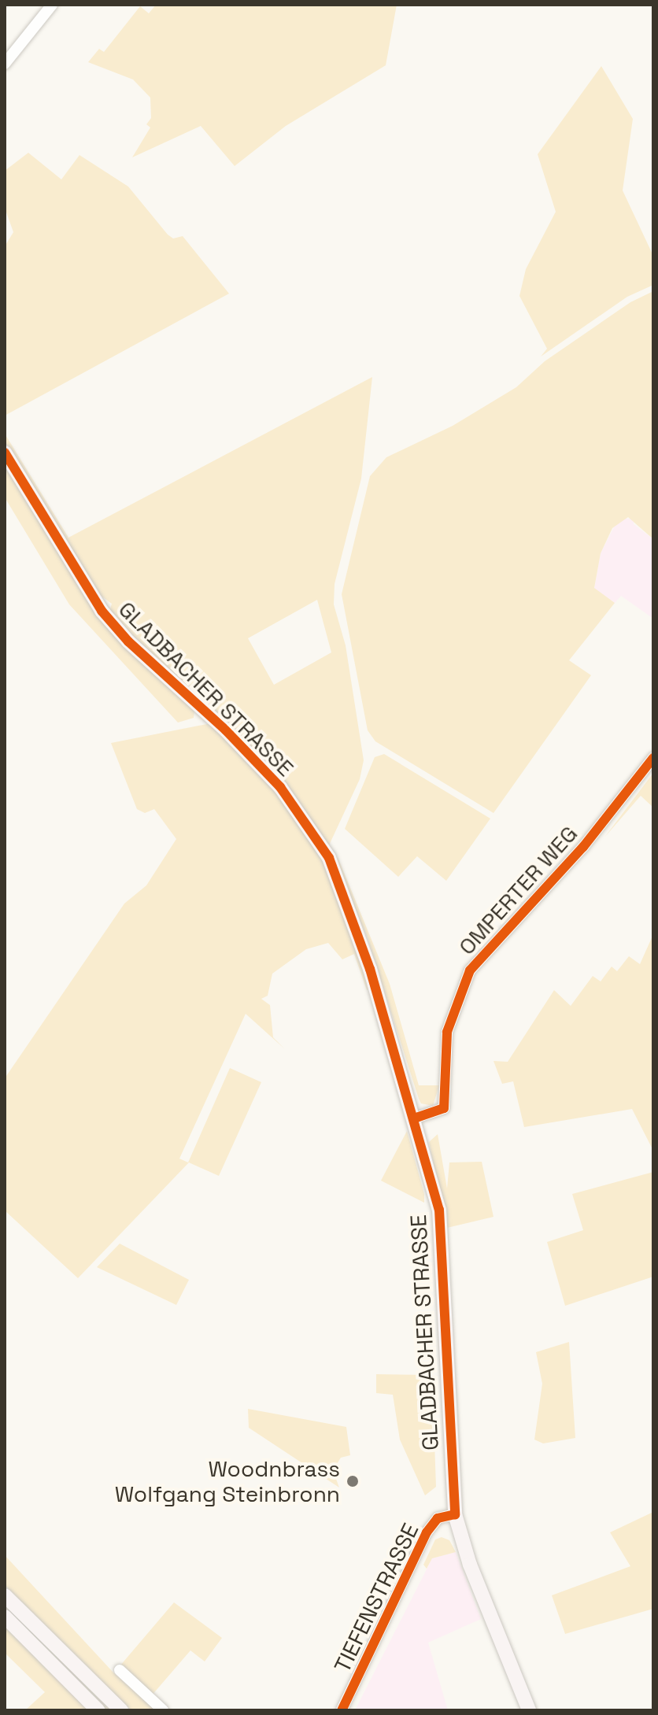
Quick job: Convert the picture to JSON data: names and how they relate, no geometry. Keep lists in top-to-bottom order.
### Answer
{
  "streets": {
    "main road": ["GLADBACHER STRASSE"],
    "street": ["OMPERTER WEG", "TIEFENSTRASSE"]
  },
  "crossings": [
    ["GLADBACHER STRASSE", "OMPERTER WEG"],
    ["GLADBACHER STRASSE", "TIEFENSTRASSE"]
  ],
  "places": ["Woodnbrass Wolfgang Steinbronn"]
}
